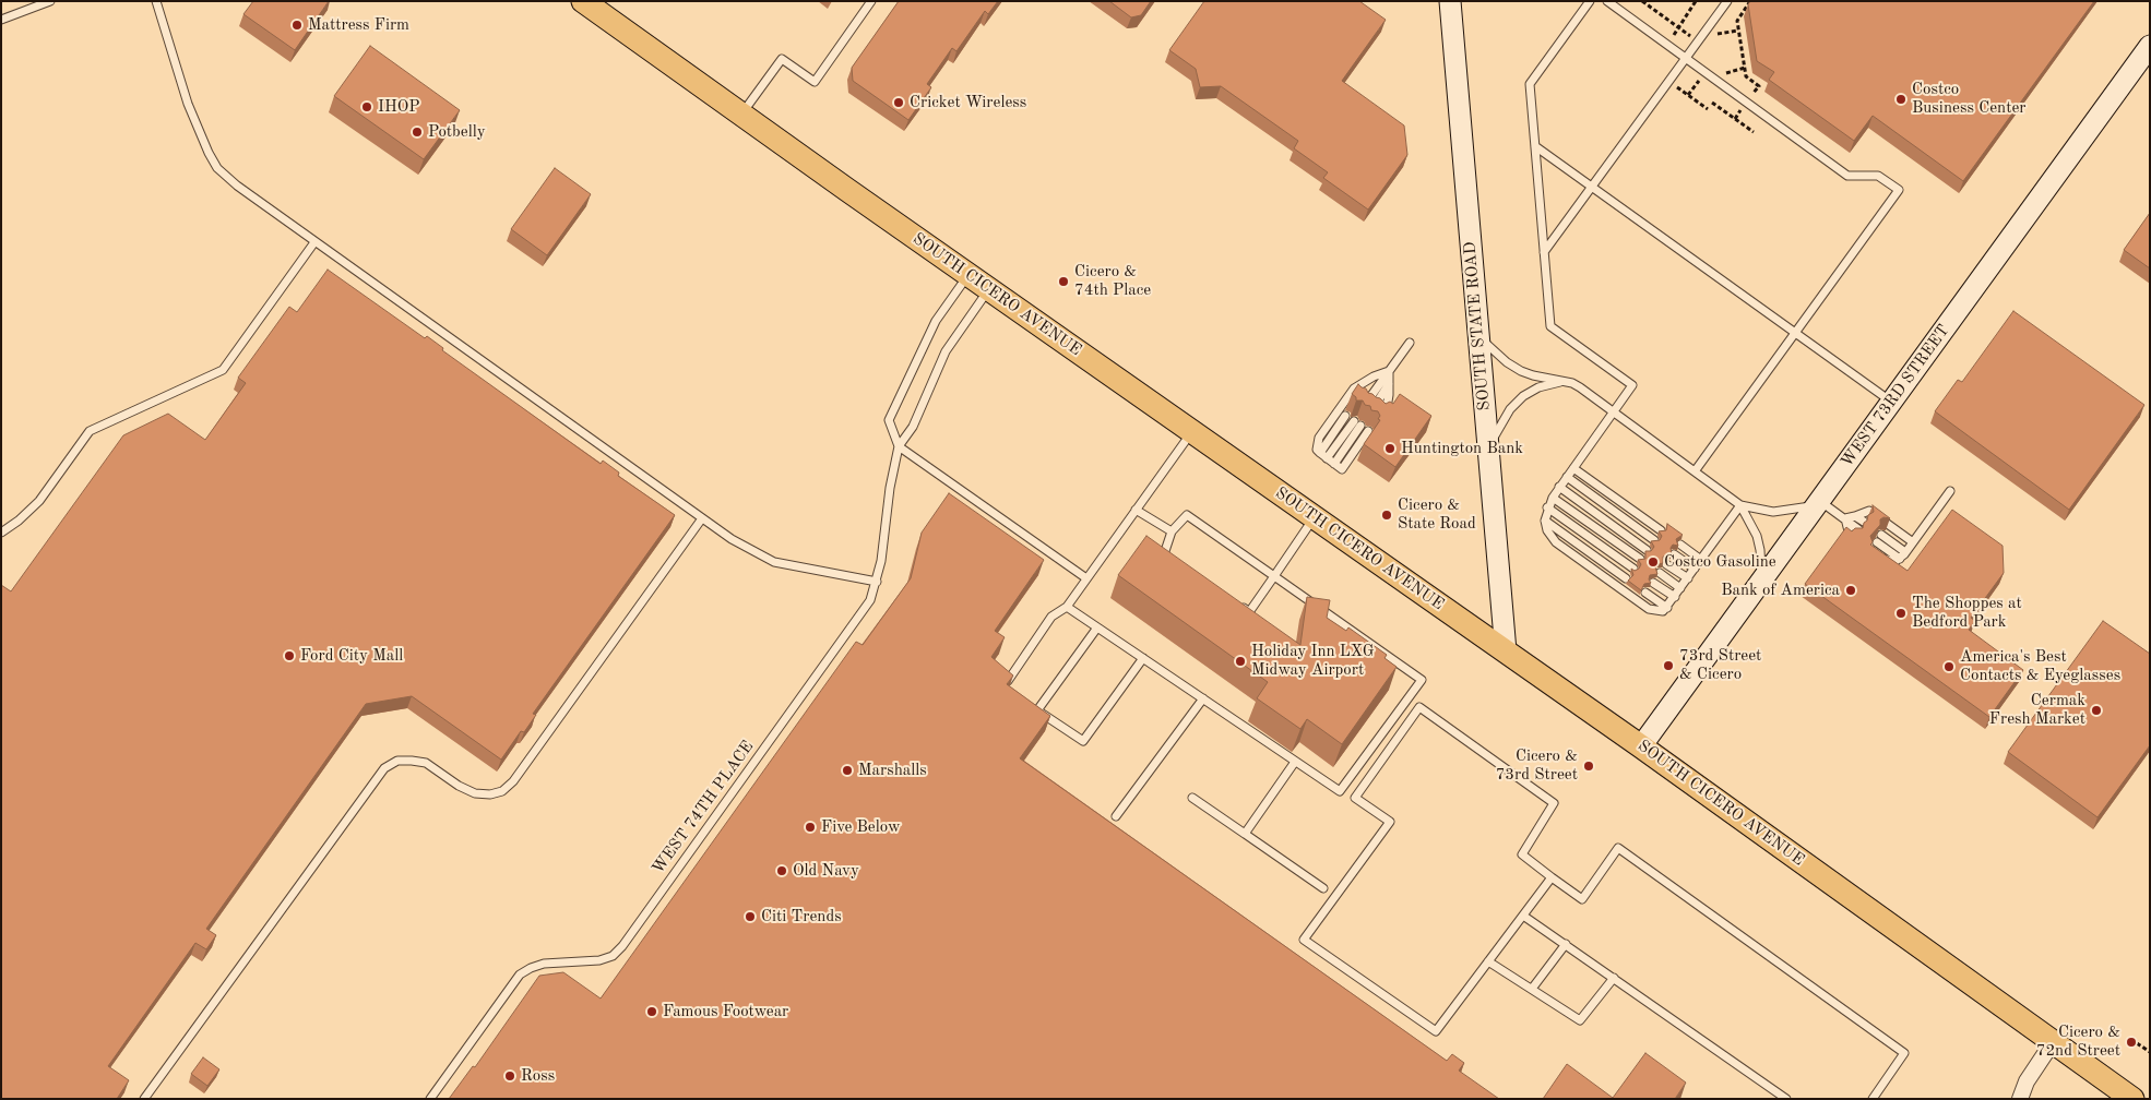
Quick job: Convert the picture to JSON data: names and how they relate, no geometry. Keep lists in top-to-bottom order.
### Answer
{
  "streets": {
    "main road": ["SOUTH CICERO AVENUE"],
    "street": ["SOUTH STATE ROAD", "WEST 73RD STREET"],
    "lane": ["WEST 74TH PLACE"]
  },
  "crossings": [
    ["SOUTH CICERO AVENUE", "SOUTH STATE ROAD"],
    ["SOUTH CICERO AVENUE", "WEST 73RD STREET"],
    ["SOUTH CICERO AVENUE", "WEST 74TH PLACE"]
  ],
  "places": [
    "Mattress Firm",
    "Costco Business Center",
    "Cricket Wireless",
    "IHOP",
    "Potbelly",
    "Cicero & 74th Place",
    "Huntington Bank",
    "Cicero & State Road",
    "Costco Gasoline",
    "Bank of America",
    "The Shoppes at Bedford Park",
    "Ford City Mall",
    "Holiday Inn LXG Midway Airport",
    "73rd Street & Cicero",
    "America's Best Contacts & Eyeglasses",
    "Cermak Fresh Market",
    "Cicero & 73rd Street",
    "Marshalls",
    "Five Below",
    "Old Navy",
    "Citi Trends",
    "Famous Footwear",
    "Cicero & 72nd Street",
    "Ross"
  ]
}
